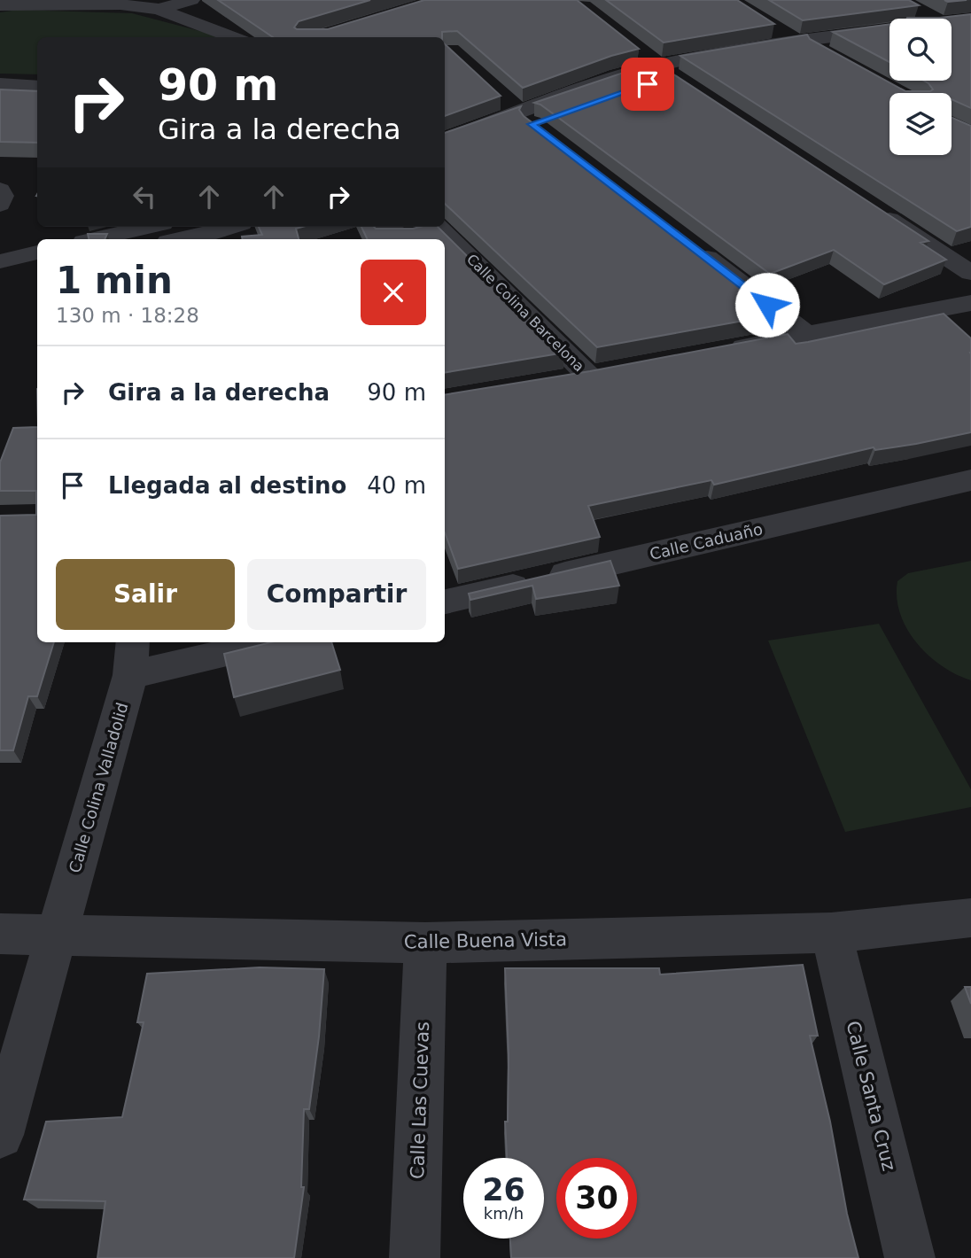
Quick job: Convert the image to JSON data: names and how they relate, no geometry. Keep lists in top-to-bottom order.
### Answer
{
  "streets": {
    "street": [
      "Calle Colina Barcelona",
      "Calle Caduaño",
      "Calle Colina Valladolid",
      "Calle Buena Vista",
      "Calle Santa Cruz",
      "Calle Las Cuevas"
    ]
  },
  "crossings": [
    ["Calle Colina Valladolid", "Calle Buena Vista"],
    ["Calle Buena Vista", "Calle Santa Cruz"],
    ["Calle Buena Vista", "Calle Las Cuevas"]
  ],
  "page": {
    "turn": ["90 m", "Gira a la derecha"],
    "heading": ["1 min", "130 m · 18:28"],
    "list": [
      {
        "name": "Gira a la derecha",
        "value": "90 m"
      },
      {
        "name": "Llegada al destino",
        "value": "40 m"
      }
    ],
    "buttons": ["Salir", "Compartir"],
    "speed": "26 km/h",
    "limit": "30"
  }
}
